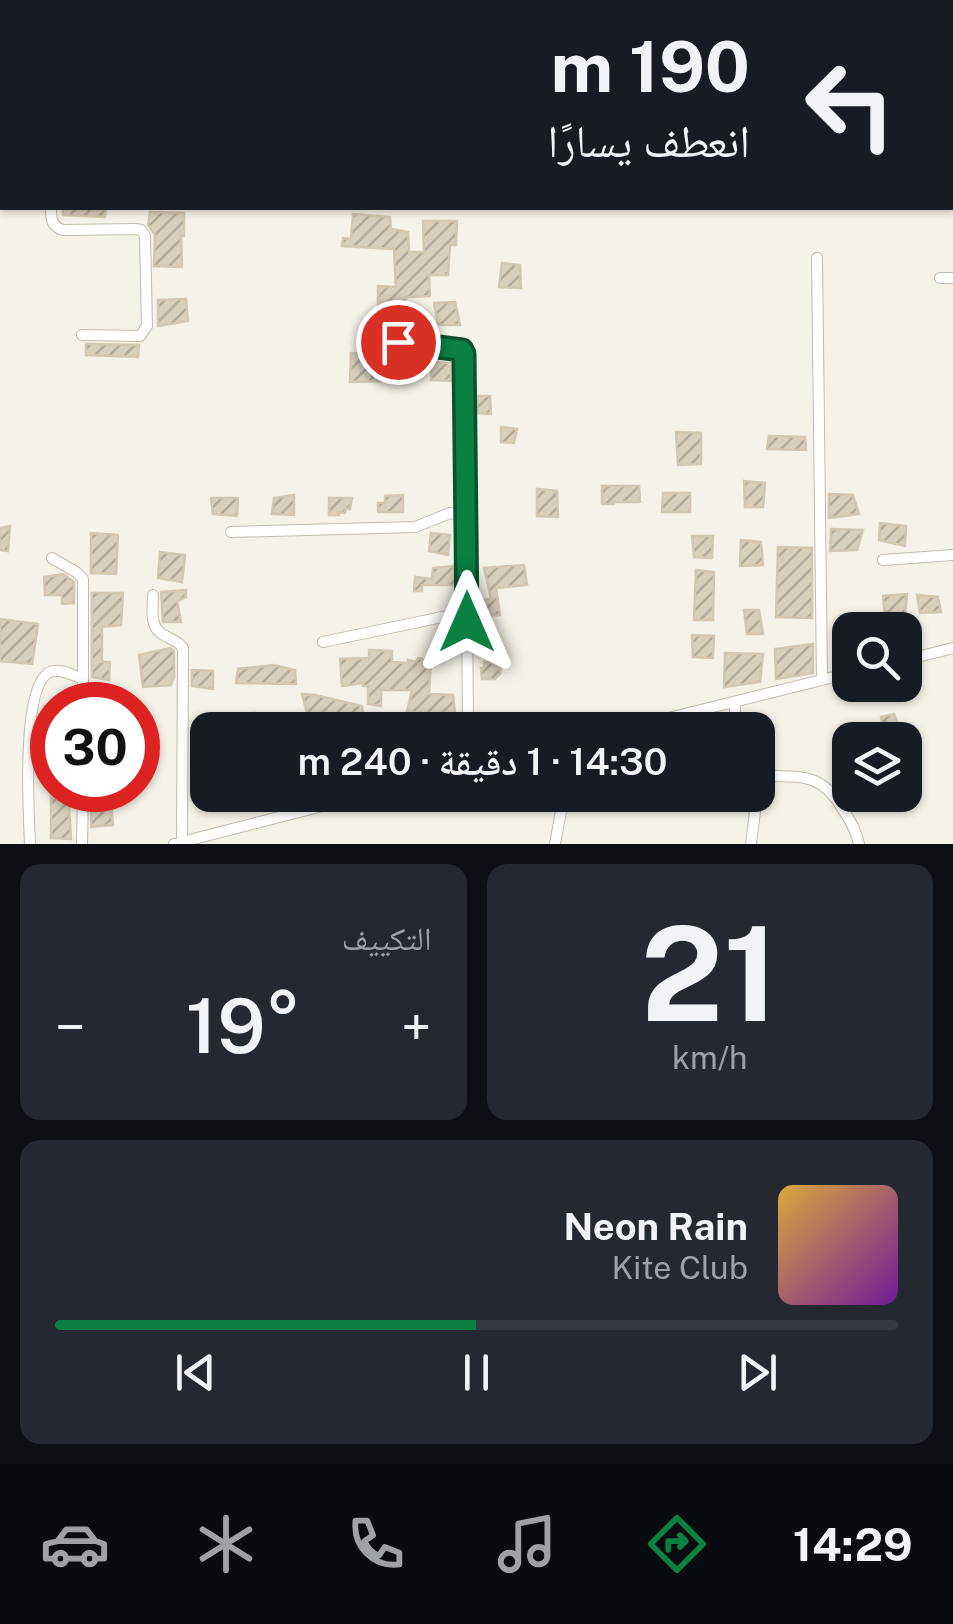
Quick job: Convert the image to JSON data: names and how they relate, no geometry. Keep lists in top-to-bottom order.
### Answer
{
  "page": {
    "turn": ["190 m", "انعطف يسارًا"],
    "limit": "30",
    "trip": "14:30 · 1 دقيقة · 240 m",
    "tile": [
      ["21", "km/h"],
      "التكييف"
    ],
    "heat": ["−", "19°", "+"],
    "song": ["Neon Rain", "Kite Club"],
    "tabs": "14:29"
  }
}
